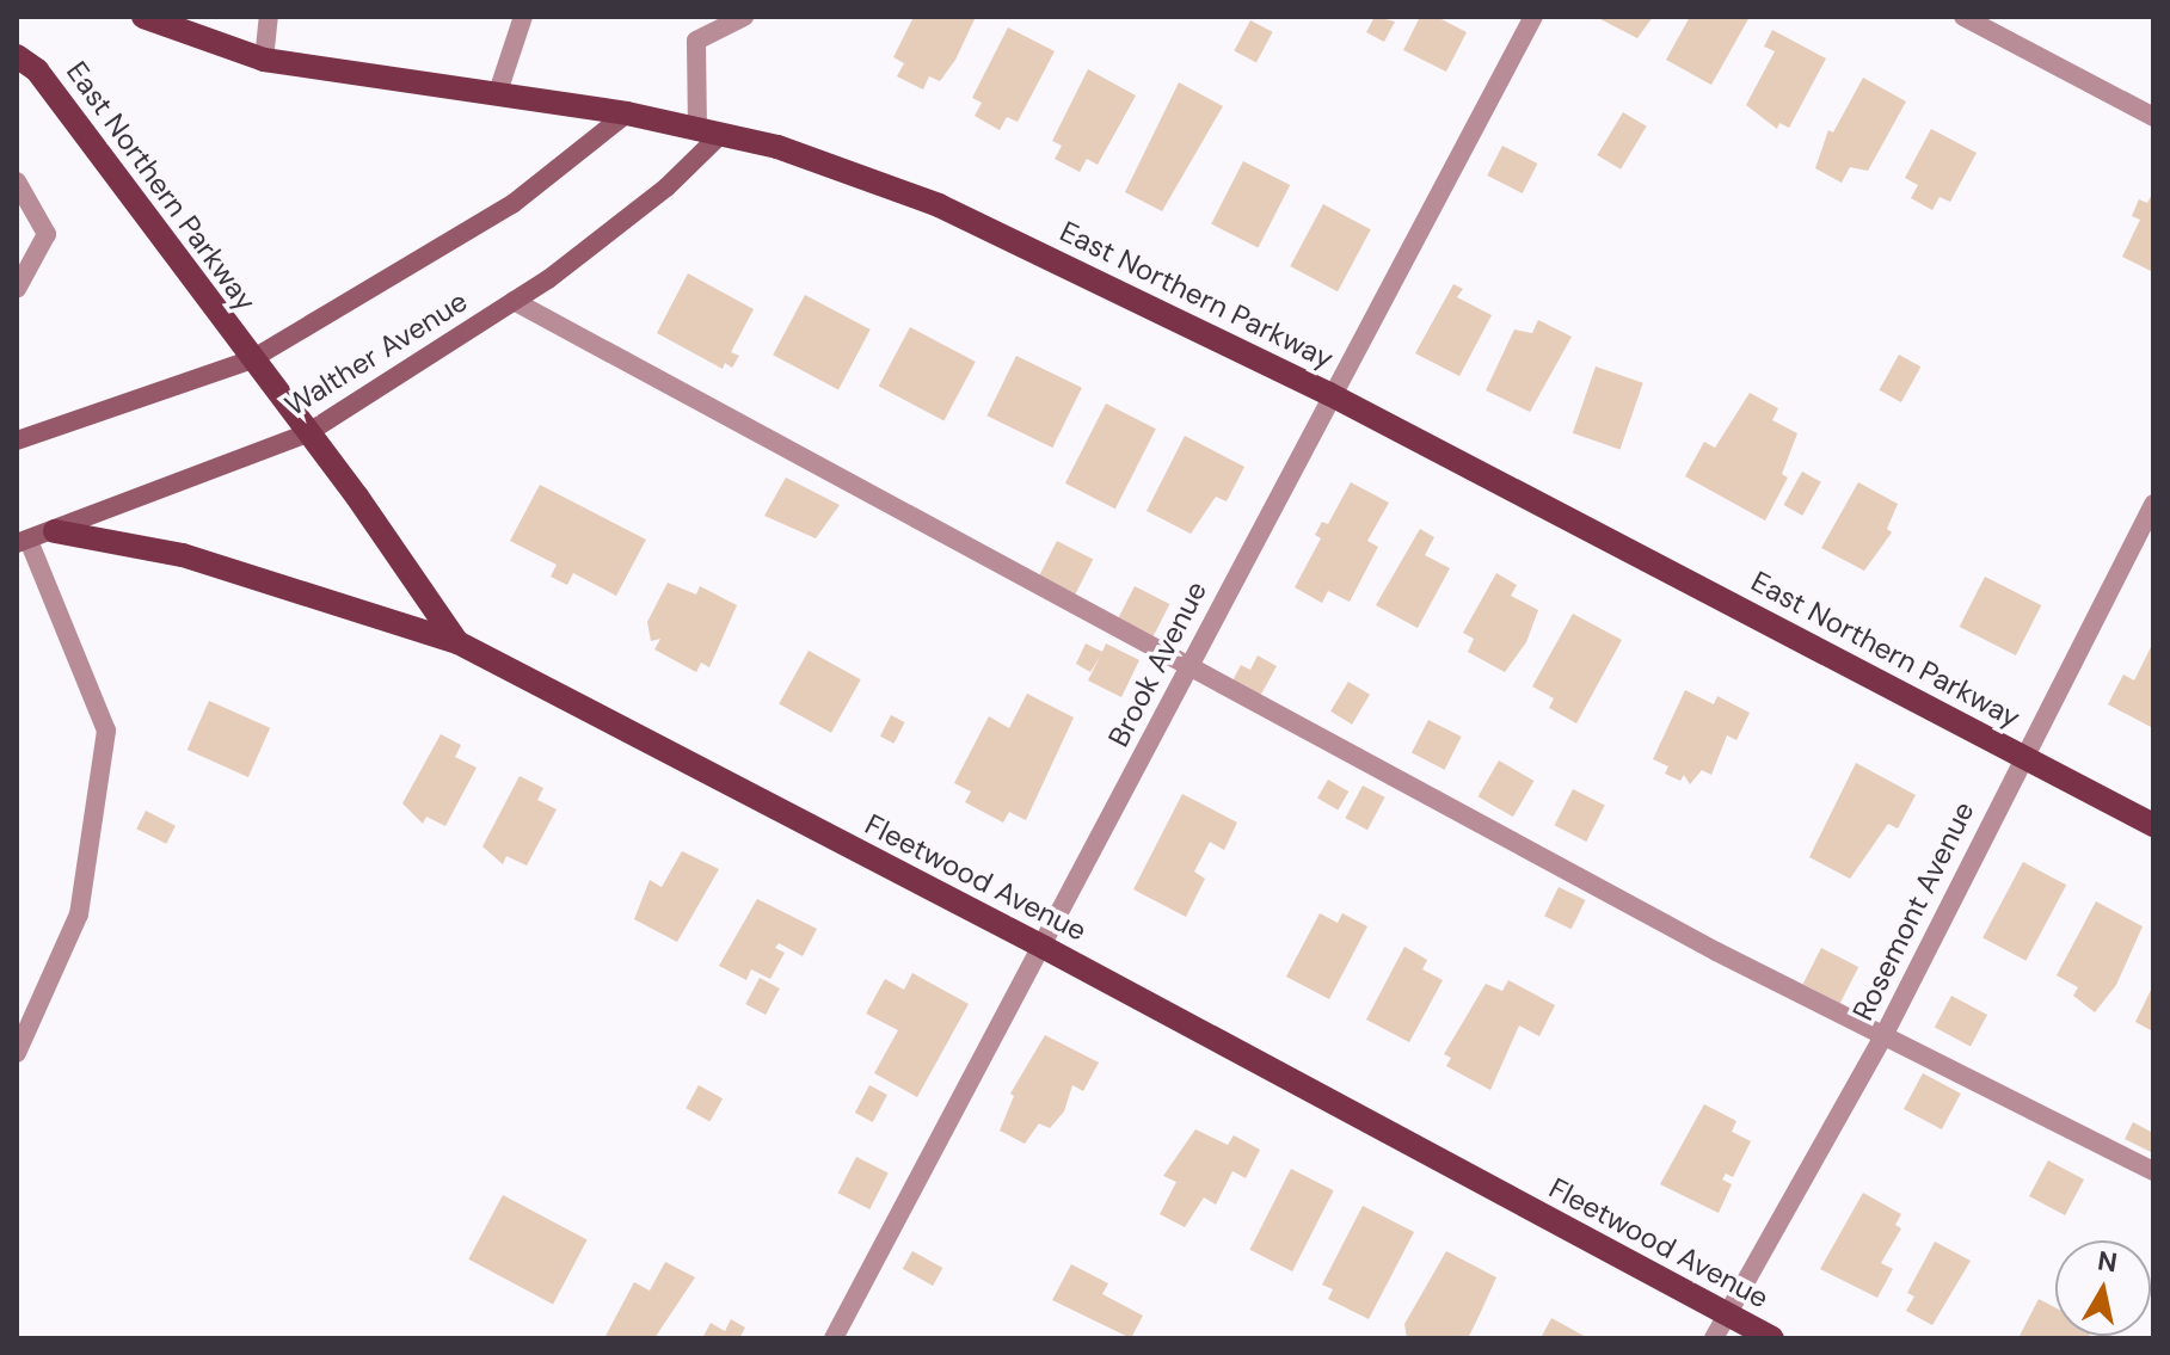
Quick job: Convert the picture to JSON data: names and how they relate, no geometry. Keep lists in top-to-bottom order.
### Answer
{
  "streets": {
    "main road": ["East Northern Parkway", "Walther Avenue", "Fleetwood Avenue"],
    "street": ["Brook Avenue", "Rosemont Avenue"]
  },
  "crossings": [
    ["East Northern Parkway", "Walther Avenue"],
    ["East Northern Parkway", "Brook Avenue"],
    ["East Northern Parkway", "Fleetwood Avenue"],
    ["East Northern Parkway", "Rosemont Avenue"],
    ["Walther Avenue", "Fleetwood Avenue"],
    ["Brook Avenue", "Fleetwood Avenue"],
    ["Fleetwood Avenue", "Rosemont Avenue"]
  ],
  "north": "top"
}
